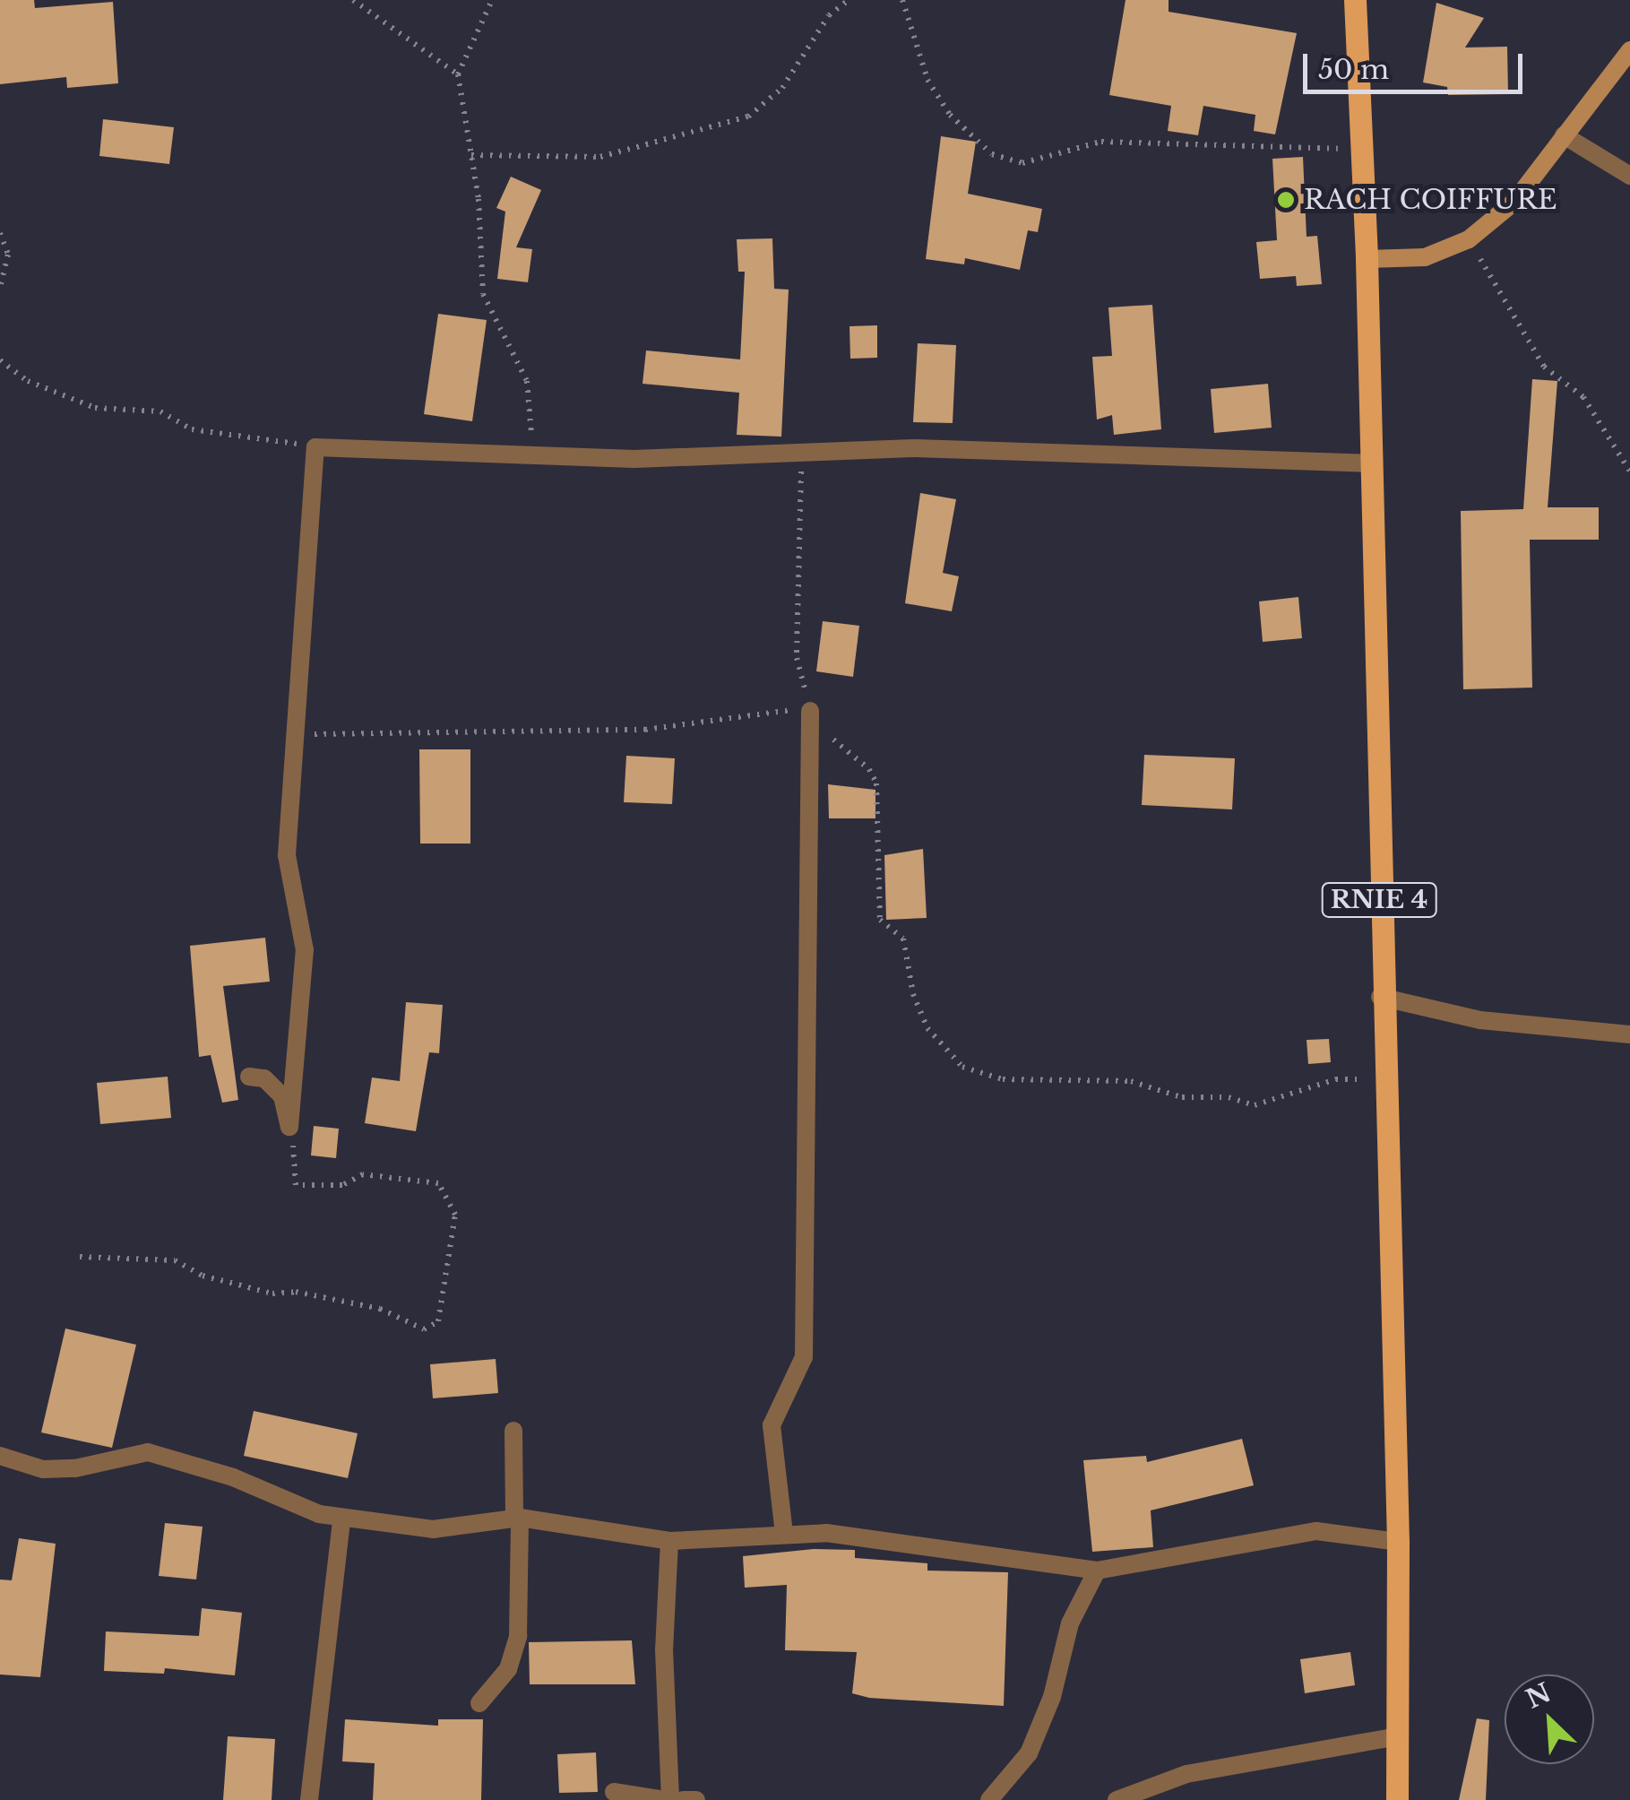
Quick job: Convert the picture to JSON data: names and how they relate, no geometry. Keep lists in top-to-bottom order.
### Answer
{
  "streets": {
    "main road": ["RNIE 4"]
  },
  "places": ["RACH COIFFURE"],
  "scale_bar": "50 m",
  "north": "top left"
}
